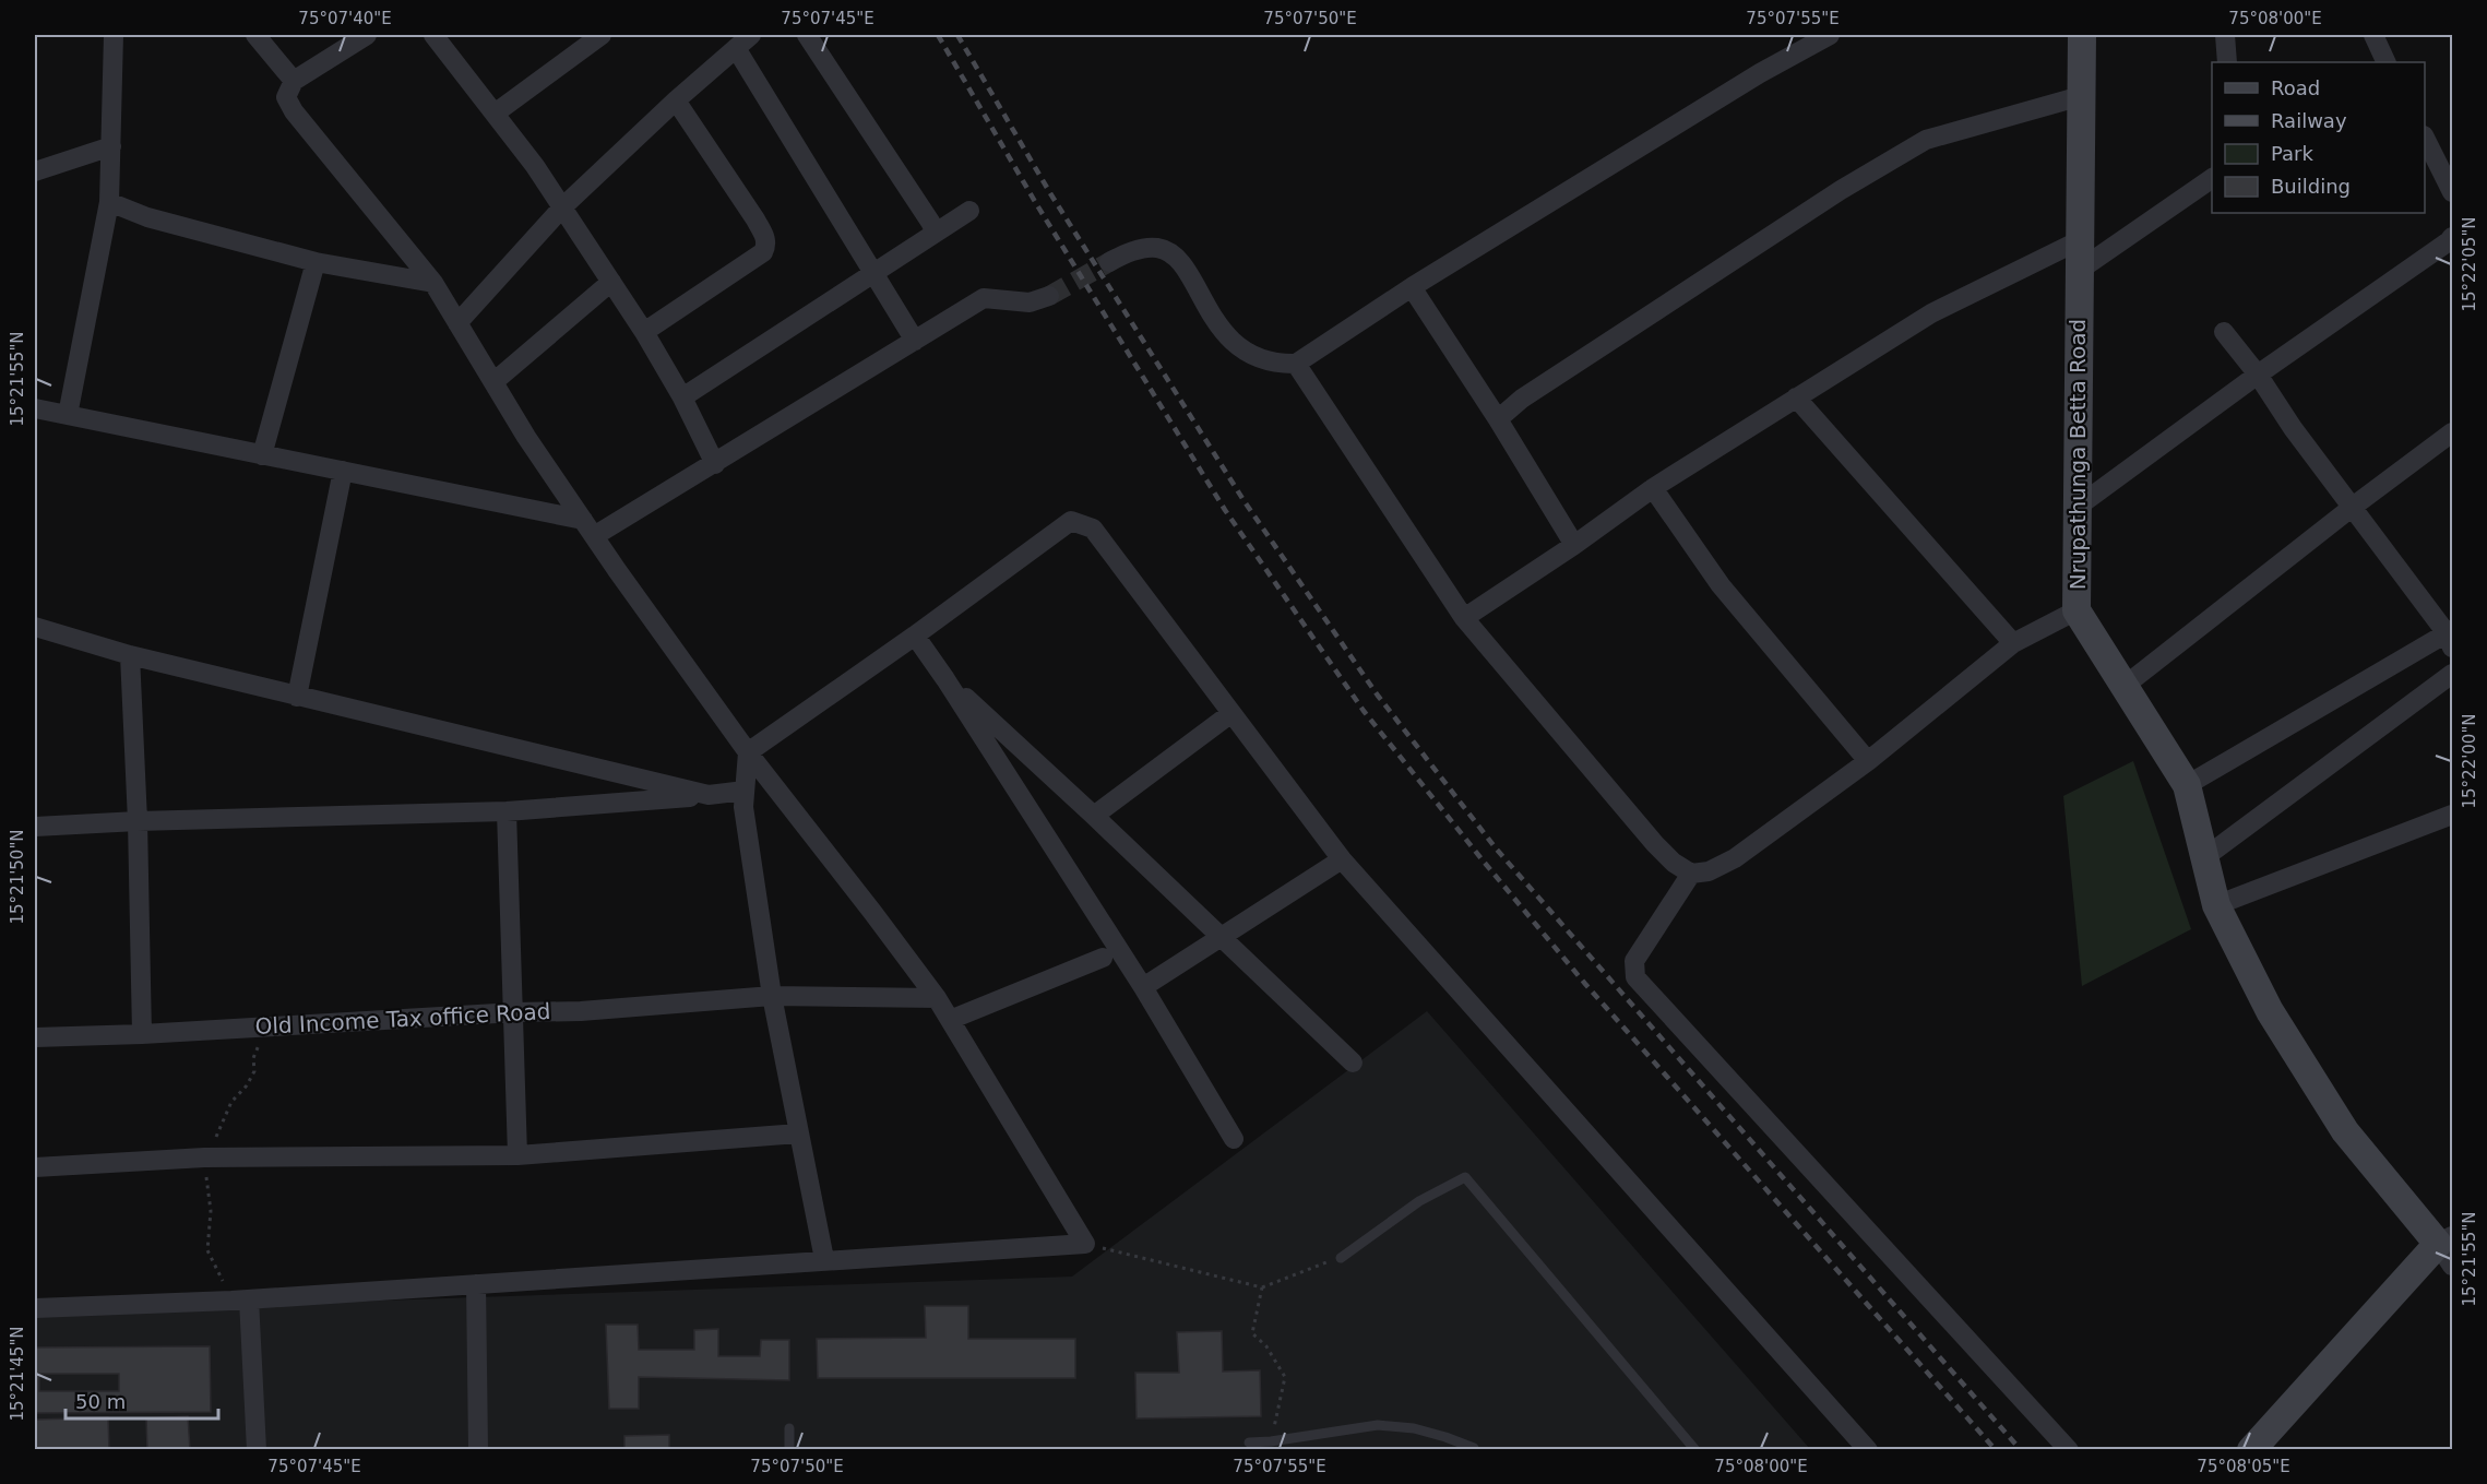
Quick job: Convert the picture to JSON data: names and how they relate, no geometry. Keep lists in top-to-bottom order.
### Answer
{
  "streets": {
    "street": ["Nrupathunga Betta Road", "Old Income Tax office Road"]
  },
  "legend": [
    "Road",
    "Railway",
    "Park",
    "Building"
  ],
  "scale_bar": "50 m",
  "coordinates": [
    "75°07'40\"E",
    "75°07'45\"E",
    "75°07'50\"E",
    "75°07'55\"E",
    "75°08'00\"E",
    "15°22'05\"N",
    "15°21'55\"N",
    "15°22'00\"N",
    "15°21'50\"N",
    "15°21'45\"N",
    "75°08'05\"E"
  ]
}
